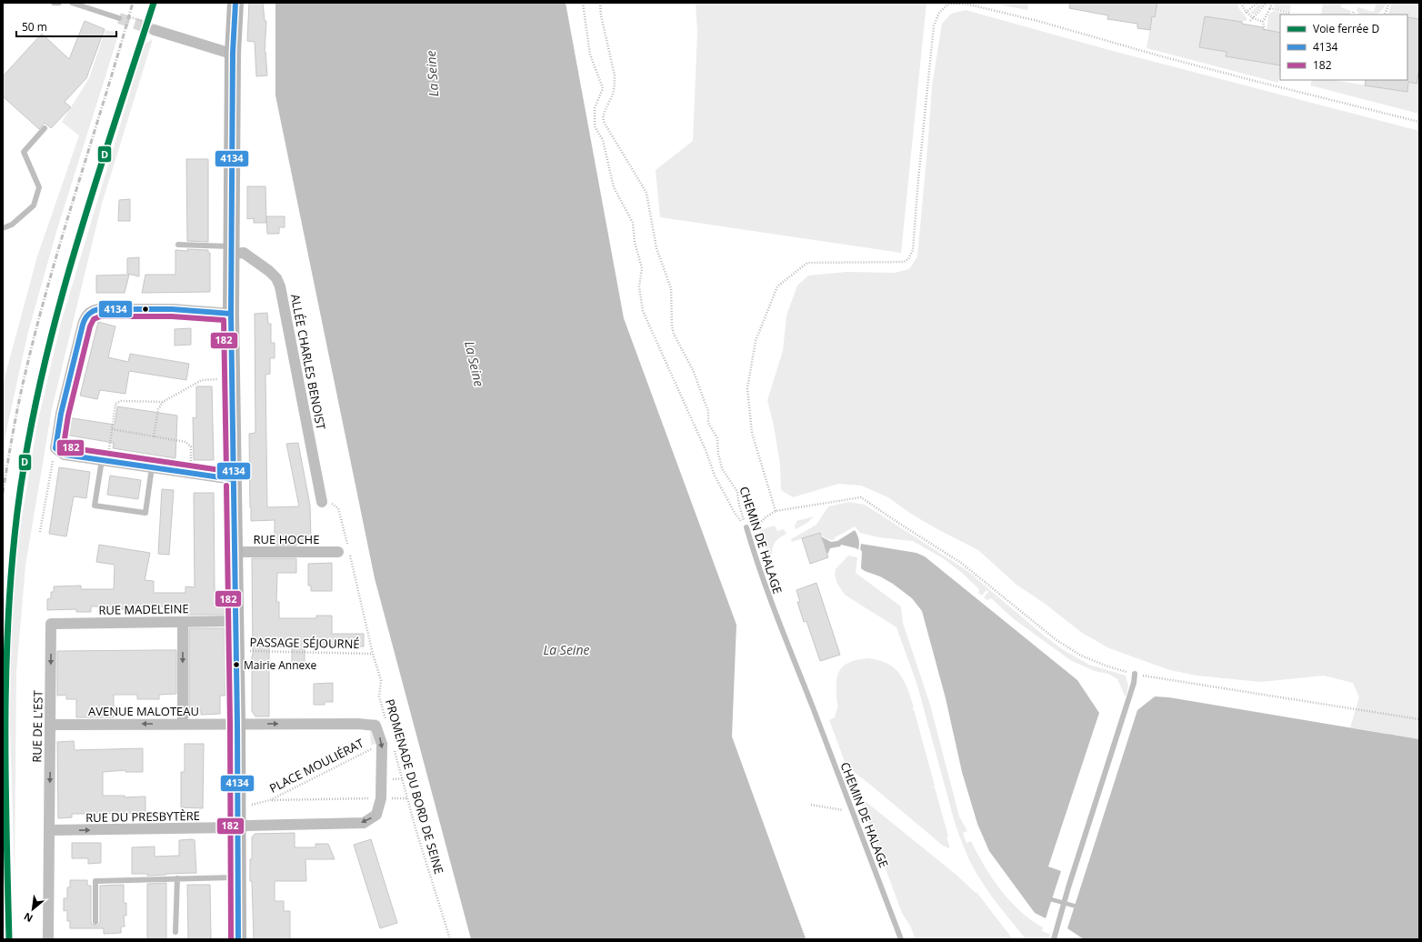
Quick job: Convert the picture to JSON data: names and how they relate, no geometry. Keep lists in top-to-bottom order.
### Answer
{
  "streets": {
    "street": [
      "ALLÉE CHARLES BENOIST",
      "RUE HOCHE",
      "RUE MADELEINE",
      "AVENUE MALOTEAU",
      "RUE DE L'EST",
      "RUE DU PRESBYTÈRE"
    ],
    "lane": ["CHEMIN DE HALAGE"],
    "path": ["PASSAGE SÉJOURNÉ", "PLACE MOULIÉRAT", "PROMENADE DU BORD DE SEINE"]
  },
  "crossings": [
    ["RUE MADELEINE", "RUE DE L'EST"],
    ["PASSAGE SÉJOURNÉ", "PROMENADE DU BORD DE SEINE"],
    ["AVENUE MALOTEAU", "RUE DE L'EST"],
    ["AVENUE MALOTEAU", "PLACE MOULIÉRAT"],
    ["AVENUE MALOTEAU", "RUE DU PRESBYTÈRE"],
    ["RUE DE L'EST", "RUE DU PRESBYTÈRE"],
    ["PLACE MOULIÉRAT", "RUE DU PRESBYTÈRE"]
  ],
  "one_way": ["RUE DE L'EST"],
  "water": ["La Seine"],
  "places": ["Mairie Annexe"],
  "lines": ["rail line D", "transit line 4134", "transit line 182"],
  "legend": ["Voie ferrée D", "4134", "182"],
  "scale_bar": "50 m",
  "north": "bottom left"
}
